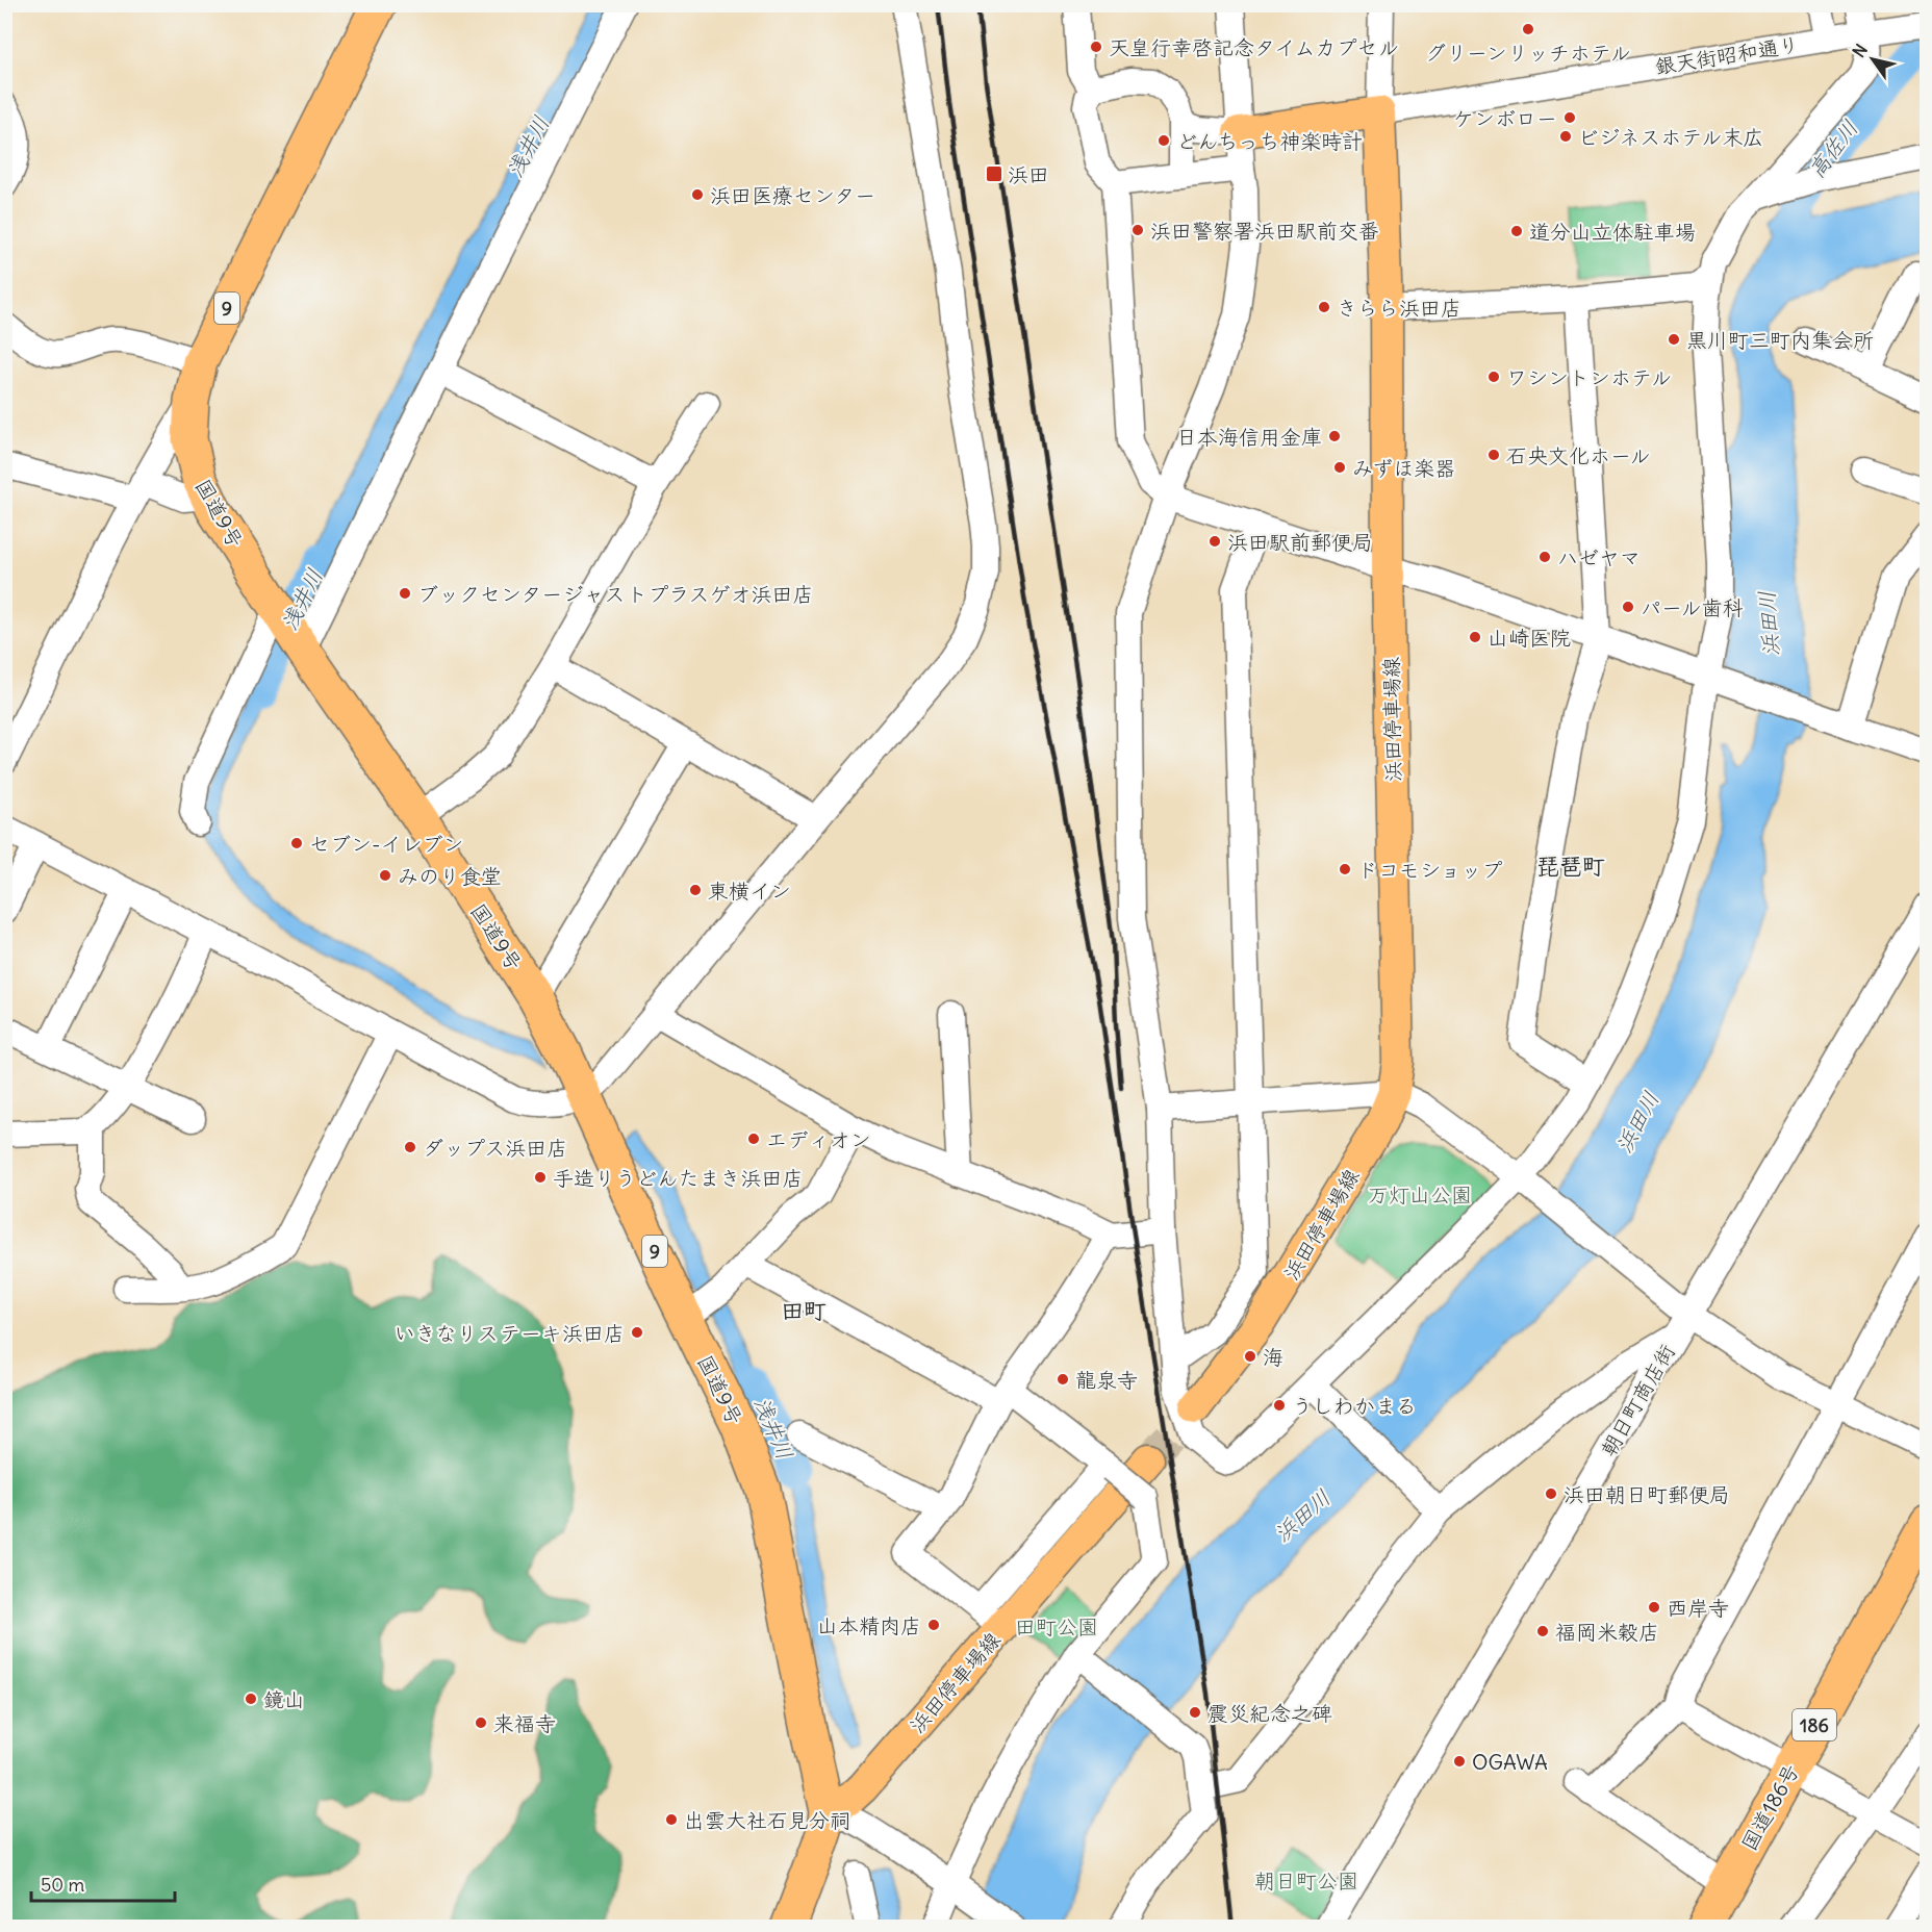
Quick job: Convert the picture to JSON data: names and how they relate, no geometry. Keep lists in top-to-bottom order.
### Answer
{
  "streets": {
    "highway": [
      "9",
      "国道9号",
      "186",
      "国道186号"
    ],
    "main road": ["浜田停車場線"],
    "street": ["銀天街昭和通り", "朝日町商店街"]
  },
  "crossings": [
    ["銀天街昭和通り", "浜田停車場線"],
    ["国道9号", "浜田停車場線"]
  ],
  "districts": ["琵琶町", "田町"],
  "water": ["浅井川", "高佐川", "浜田川"],
  "parks": ["万灯山公園", "田町公園", "朝日町公園"],
  "places": {
    "other": [
      "グリーンリッチホテル",
      "天皇行幸啓記念タイムカプセル",
      "ケンボロー",
      "ビジネスホテル末広",
      "どんちっち神楽時計",
      "浜田医療センター",
      "浜田警察署浜田駅前交番",
      "道分山立体駐車場",
      "きらら浜田店",
      "黒川町三町内集会所",
      "ワシントンホテル",
      "日本海信用金庫",
      "石央文化ホール",
      "みずほ楽器",
      "浜田駅前郵便局",
      "ハゼヤマ",
      "ブックセンタージャストプラスゲオ浜田店",
      "パール歯科",
      "山崎医院",
      "セブン-イレブン",
      "ドコモショップ",
      "みのり食堂",
      "東横イン",
      "エディオン",
      "ダップス浜田店",
      "手造りうどんたまき浜田店",
      "いきなりステーキ浜田店",
      "海",
      "龍泉寺",
      "うしわかまる",
      "浜田朝日町郵便局",
      "西岸寺",
      "山本精肉店",
      "福岡米穀店",
      "鏡山",
      "震災紀念之碑",
      "来福寺",
      "OGAWA",
      "出雲大社石見分祠"
    ],
    "transit": ["浜田"]
  },
  "scale_bar": "50 m",
  "north": "top left"
}
